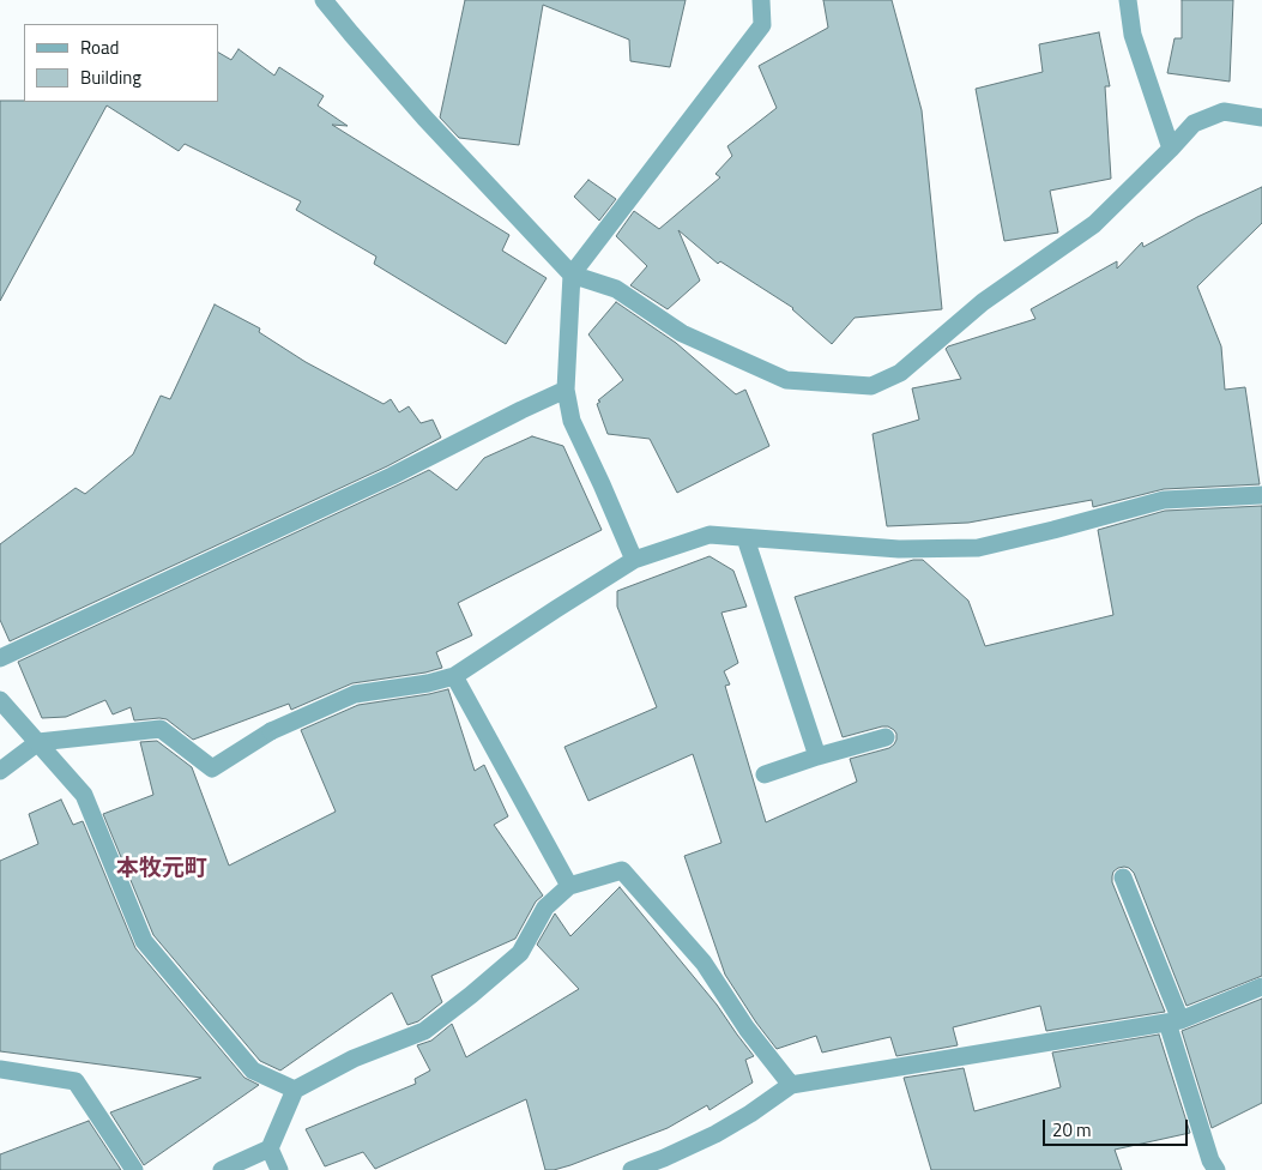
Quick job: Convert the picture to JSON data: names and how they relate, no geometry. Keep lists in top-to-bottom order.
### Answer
{
  "districts": ["本牧元町"],
  "legend": ["Road", "Building"],
  "scale_bar": "20 m"
}
